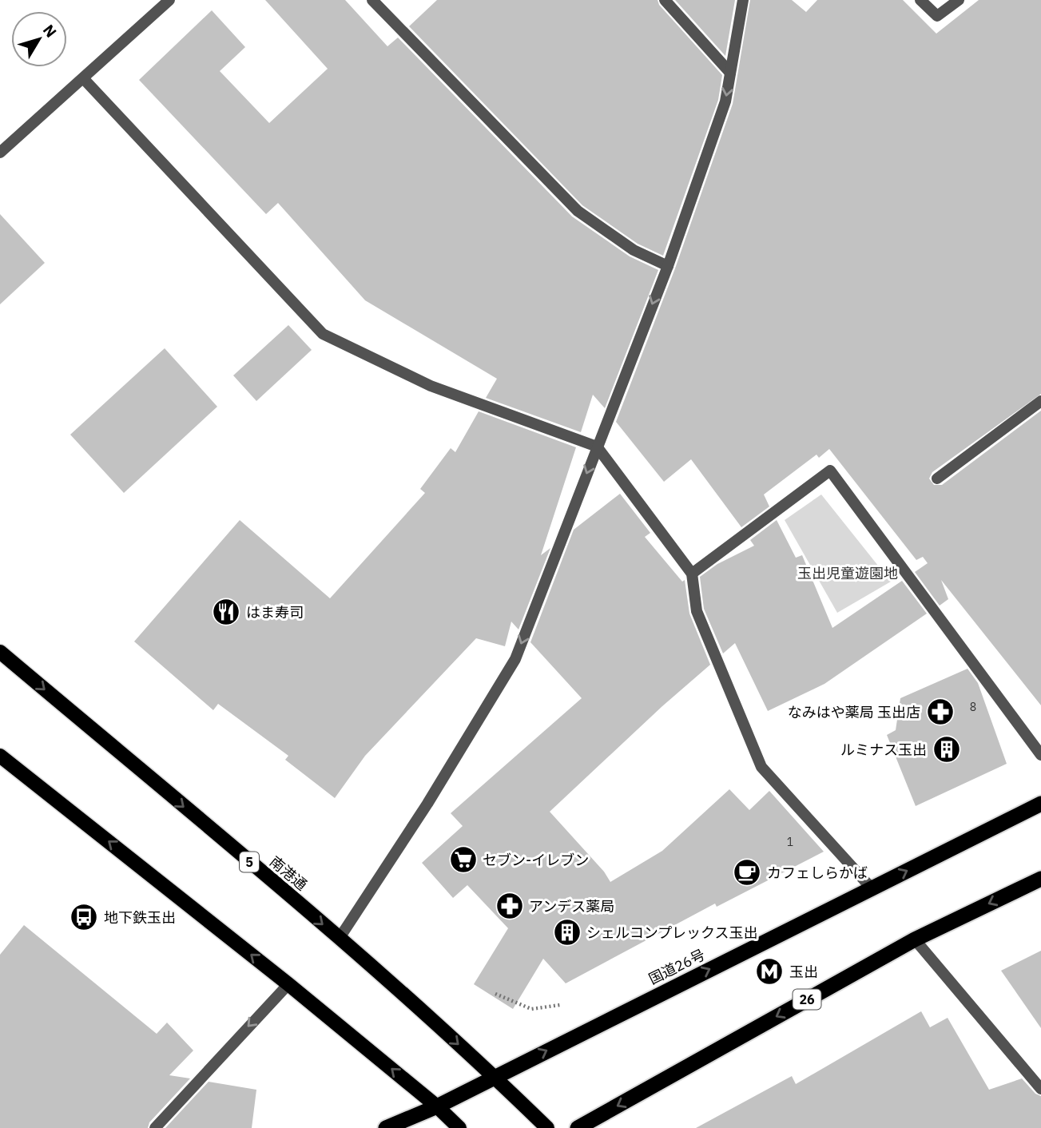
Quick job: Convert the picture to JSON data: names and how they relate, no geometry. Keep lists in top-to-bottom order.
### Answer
{
  "streets": {
    "highway": ["国道26号", "26"],
    "main road": ["5", "南港通"]
  },
  "crossings": [
    ["南港通", "国道26号"]
  ],
  "parks": ["玉出児童遊園地"],
  "places": {
    "restaurant": ["はま寿司"],
    "pharmacy": ["なみはや薬局 玉出店", "アンデス薬局"],
    "building": ["ルミナス玉出", "シェルコンプレックス玉出"],
    "supermarket": ["セブン-イレブン"],
    "cafe": ["カフェしらかば"],
    "bus stop": ["地下鉄玉出"],
    "metro station": ["玉出"]
  },
  "house_numbers": ["8", "1"],
  "north": "top right"
}
